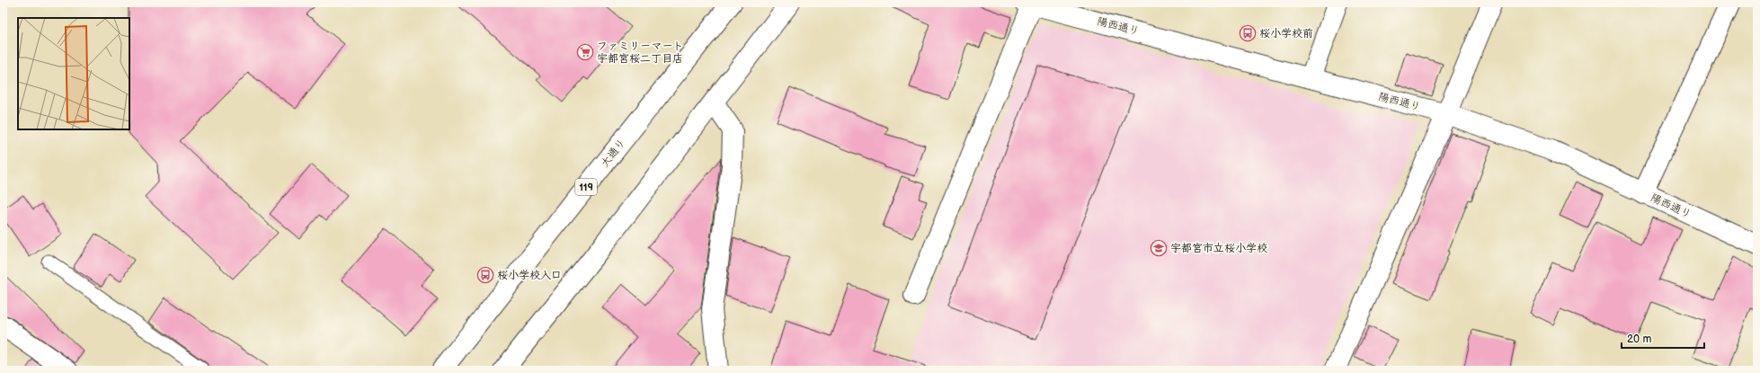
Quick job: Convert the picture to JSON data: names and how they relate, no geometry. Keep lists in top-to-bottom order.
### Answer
{
  "streets": {
    "main road": ["陽西通り", "大通り", "119"]
  },
  "places": {
    "bus stop": ["桜小学校前", "桜小学校入口"],
    "supermarket": ["ファミリーマート 宇都宮桜二丁目店"],
    "school or university": ["宇都宮市立桜小学校"]
  },
  "scale_bar": "20 m"
}
